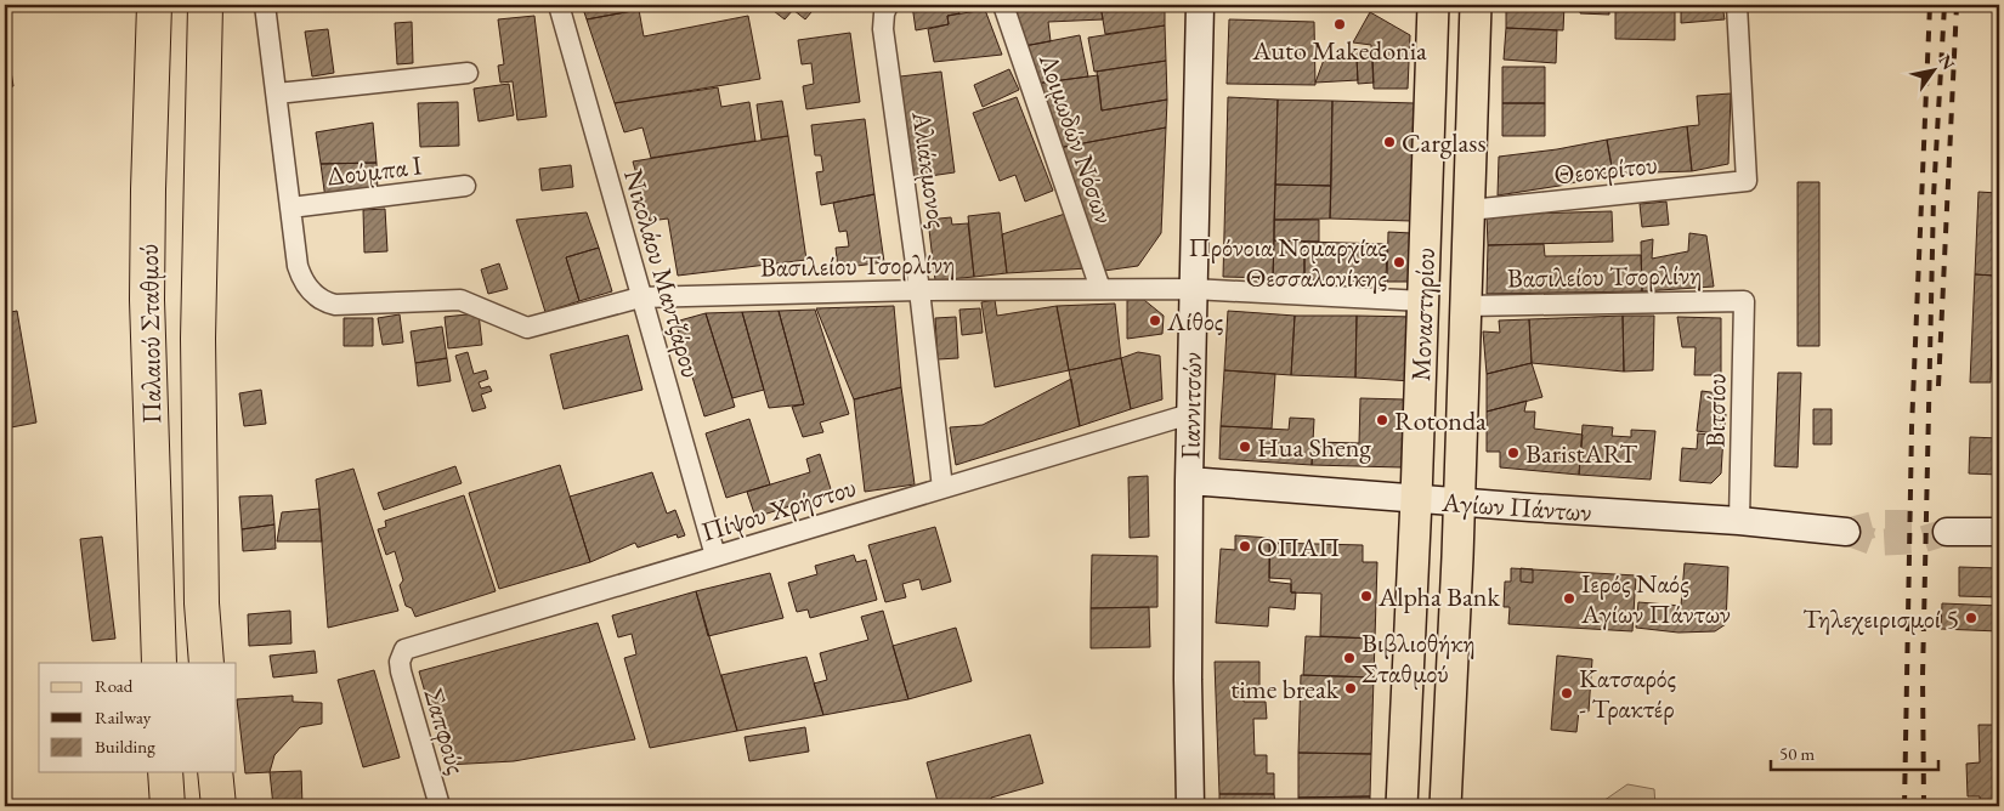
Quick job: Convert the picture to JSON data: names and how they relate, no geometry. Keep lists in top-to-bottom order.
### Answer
{
  "streets": {
    "highway": ["Παλαιού Σταθμού"],
    "main road": ["Μοναστηρίου", "Γιαννιτσών", "Αγίων Πάντων"],
    "street": [
      "Λοιμωδών Νόσων",
      "Θεοκρίτου",
      "Δούμπα Ι",
      "Αλιάκμονος",
      "Βασιλείου Τσορλίνη",
      "Νικολάου Μαντζάρου",
      "Βιτσίου",
      "Πίψου Χρήστου",
      "Σαπφούς"
    ]
  },
  "crossings": [
    ["Λοιμωδών Νόσων", "Βασιλείου Τσορλίνη"],
    ["Θεοκρίτου", "Μοναστηρίου"],
    ["Δούμπα Ι", "Βασιλείου Τσορλίνη"],
    ["Αλιάκμονος", "Βασιλείου Τσορλίνη"],
    ["Αλιάκμονος", "Πίψου Χρήστου"],
    ["Βασιλείου Τσορλίνη", "Νικολάου Μαντζάρου"],
    ["Βασιλείου Τσορλίνη", "Μοναστηρίου"],
    ["Βασιλείου Τσορλίνη", "Γιαννιτσών"],
    ["Βασιλείου Τσορλίνη", "Βιτσίου"],
    ["Νικολάου Μαντζάρου", "Πίψου Χρήστου"],
    ["Μοναστηρίου", "Αγίων Πάντων"],
    ["Γιαννιτσών", "Αγίων Πάντων"],
    ["Γιαννιτσών", "Πίψου Χρήστου"],
    ["Βιτσίου", "Αγίων Πάντων"],
    ["Πίψου Χρήστου", "Σαπφούς"]
  ],
  "places": [
    "Auto Makedonia",
    "Carglass",
    "Πρόνοια Νομαρχίας Θεσσαλονίκης",
    "Λίθος",
    "Rotonda",
    "Hua Sheng",
    "BaristART",
    "ΟΠΑΠ",
    "Alpha Bank",
    "Ιερός Ναός Αγίων Πάντων",
    "Τηλεχειρισμοί 5",
    "Βιβλιοθήκη Σταθμού",
    "time break",
    "Κατσαρός - Τρακτέρ"
  ],
  "legend": ["Road", "Railway", "Building"],
  "scale_bar": "50 m",
  "north": "top right"
}
